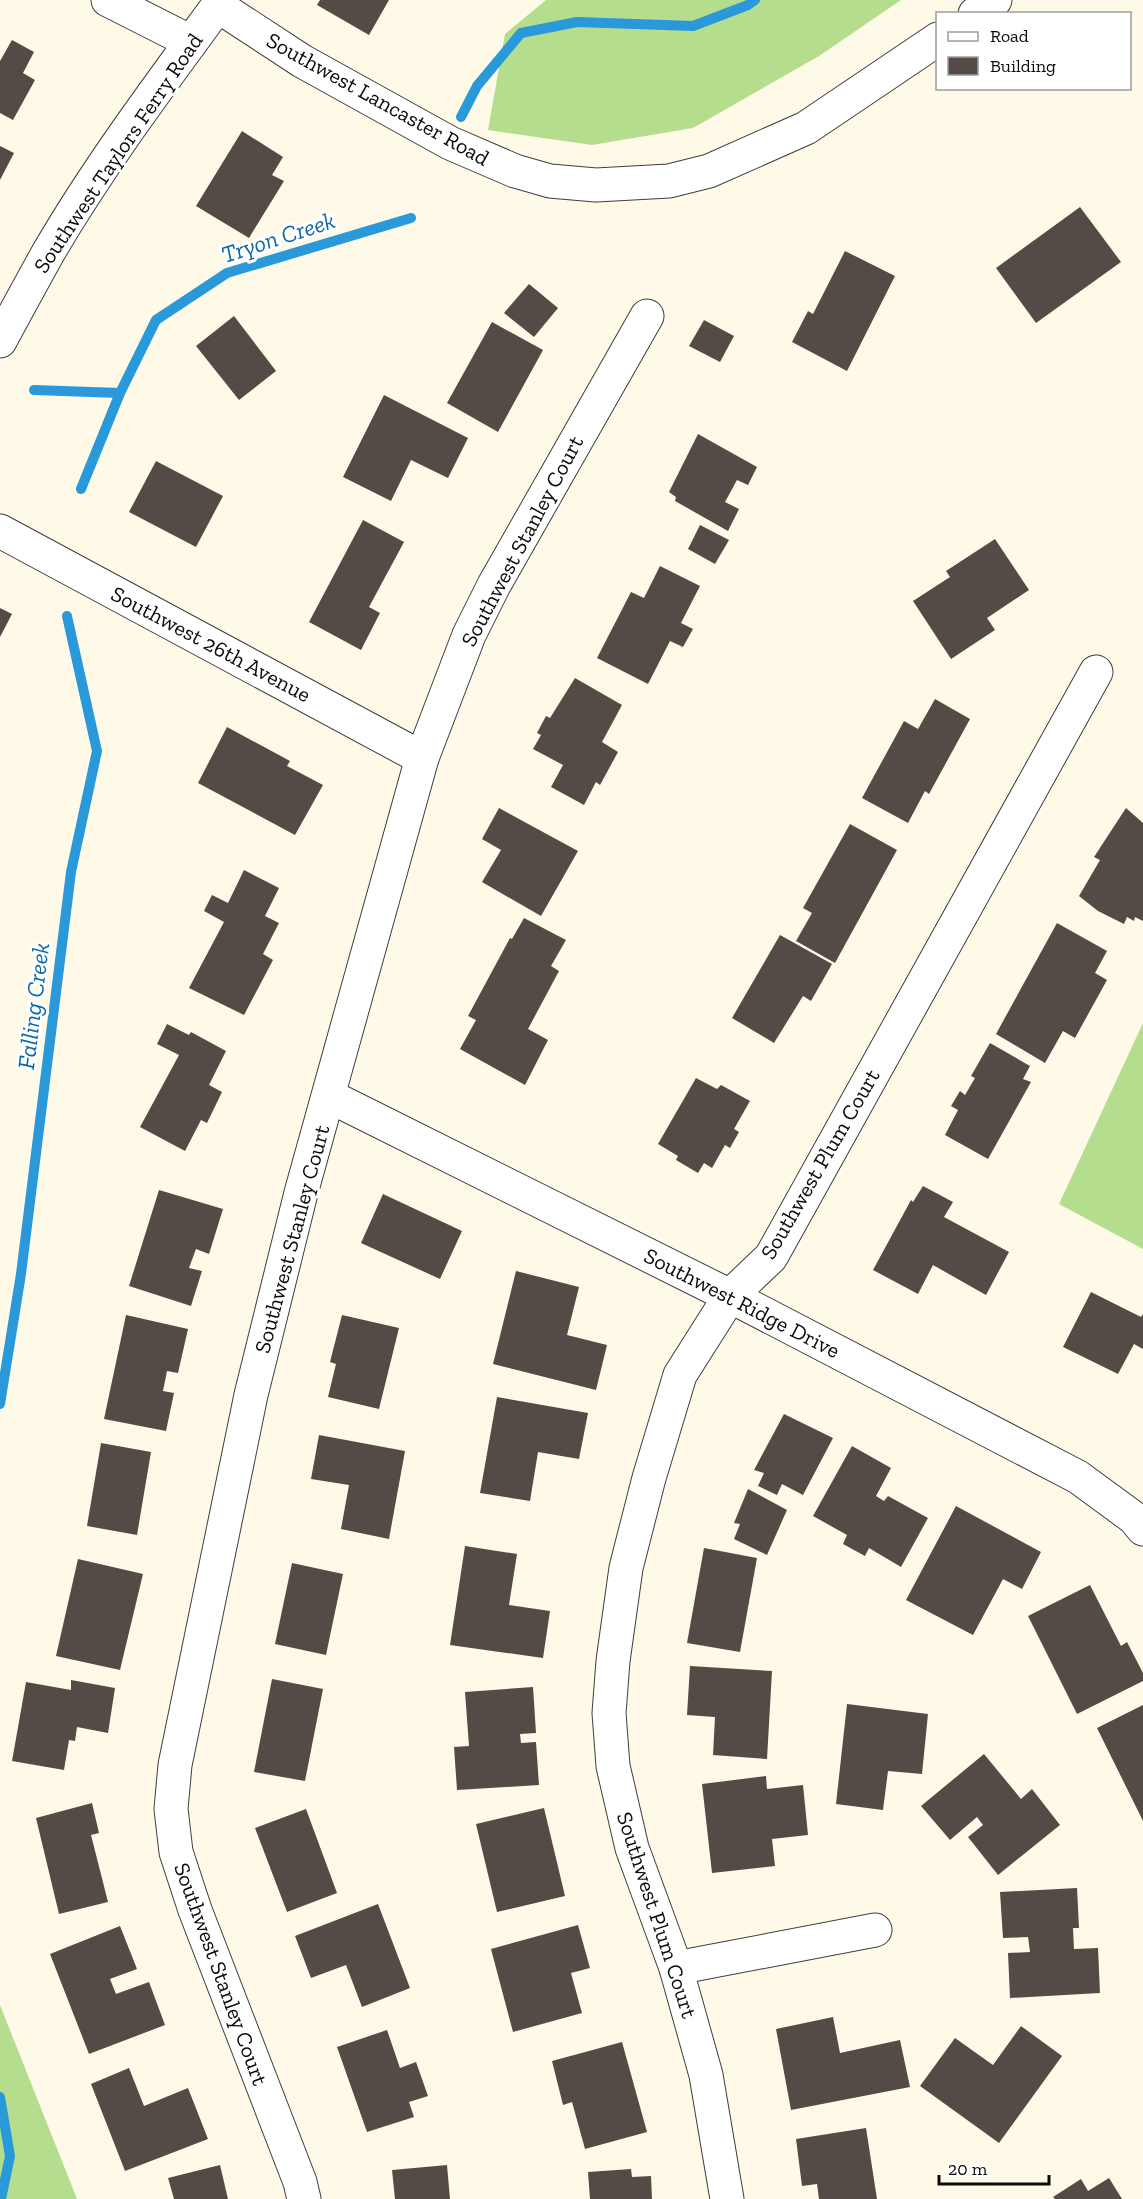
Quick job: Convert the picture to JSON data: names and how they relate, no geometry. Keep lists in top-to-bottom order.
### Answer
{
  "streets": {
    "street": [
      "Southwest Lancaster Road",
      "Southwest Taylors Ferry Road",
      "Southwest Stanley Court",
      "Southwest 26th Avenue",
      "Southwest Plum Court",
      "Southwest Ridge Drive"
    ]
  },
  "crossings": [
    ["Southwest Lancaster Road", "Southwest Taylors Ferry Road"],
    ["Southwest Stanley Court", "Southwest 26th Avenue"],
    ["Southwest Stanley Court", "Southwest Ridge Drive"],
    ["Southwest Plum Court", "Southwest Ridge Drive"]
  ],
  "water": ["Tryon Creek", "Falling Creek"],
  "legend": ["Road", "Building"],
  "scale_bar": "20 m"
}
